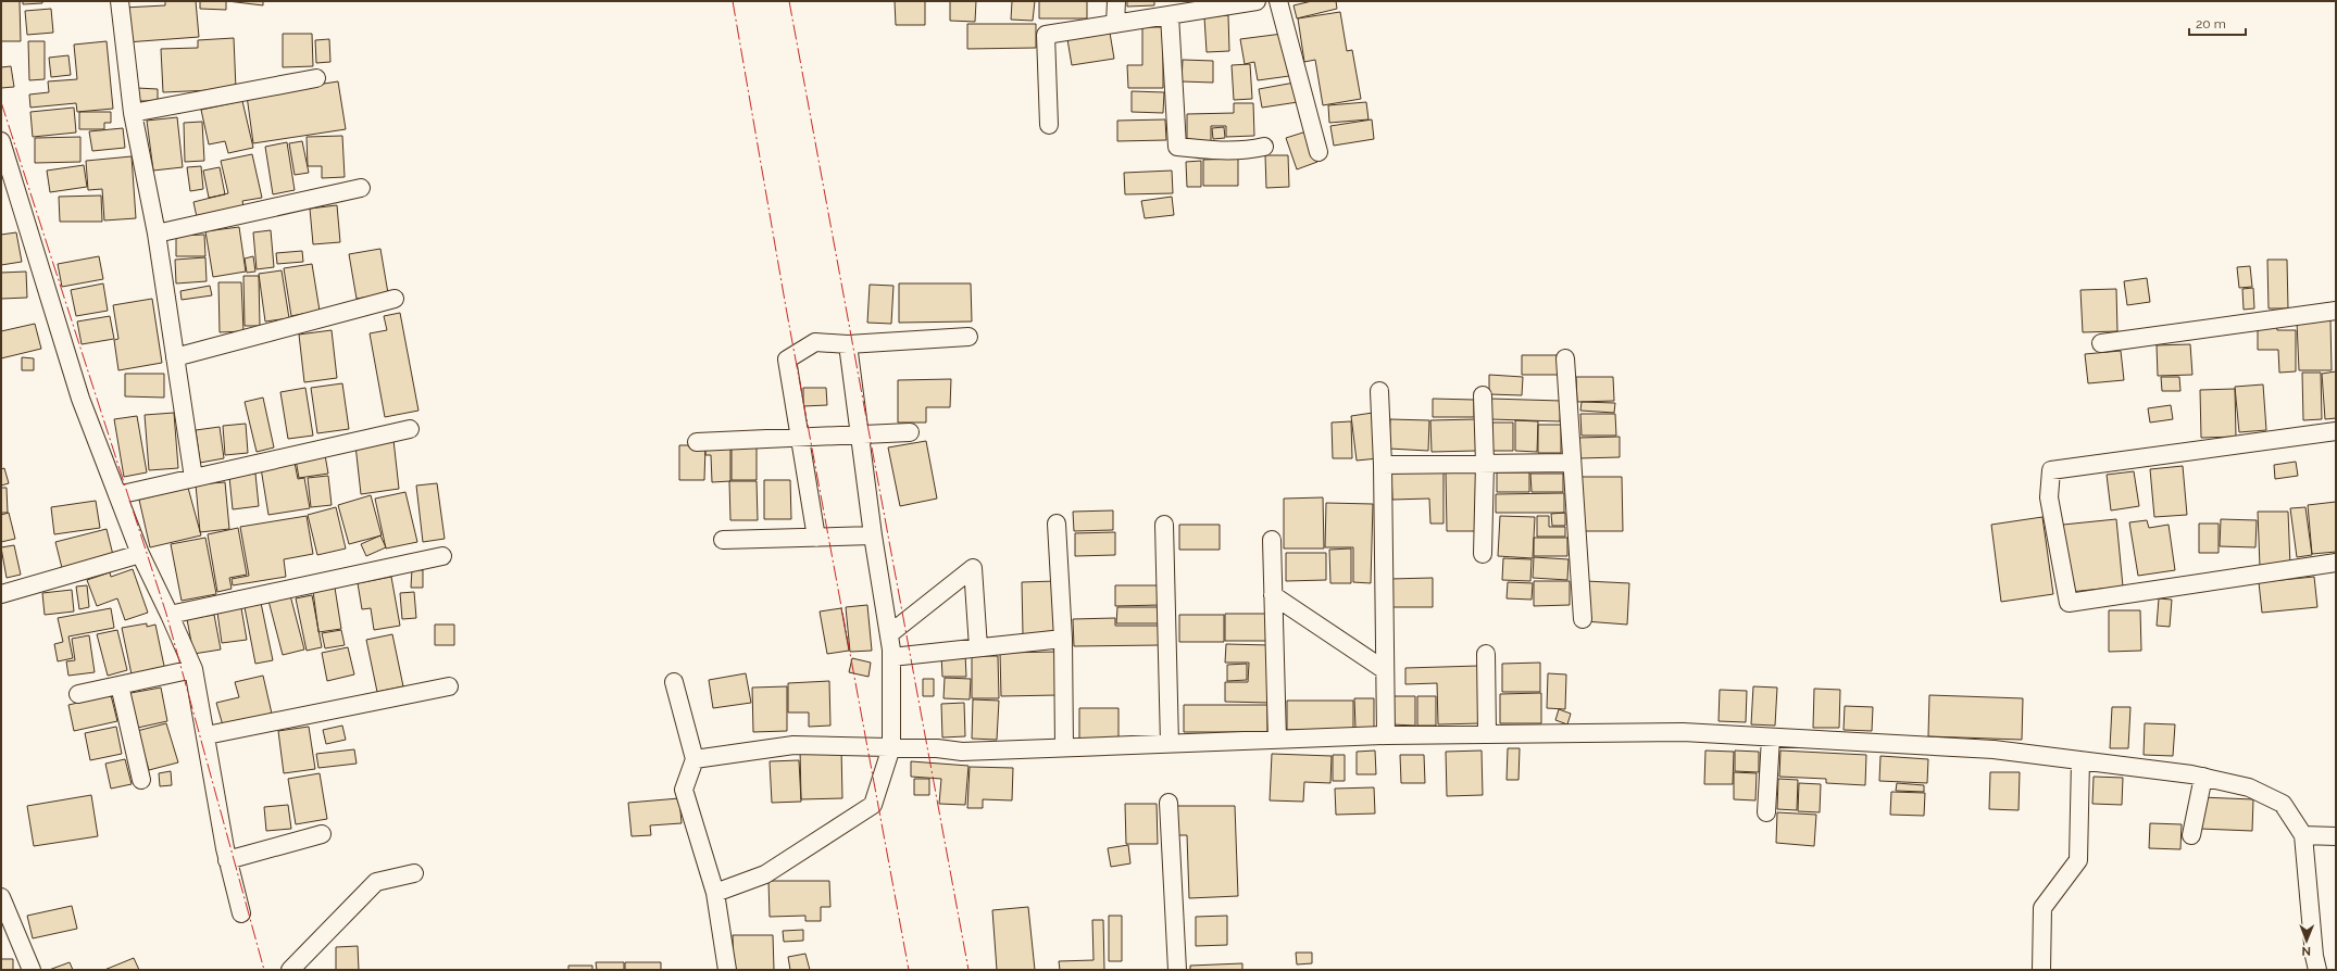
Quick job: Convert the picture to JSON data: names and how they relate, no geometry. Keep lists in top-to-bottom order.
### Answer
{
  "scale_bar": "20 m",
  "north": "bottom"
}
